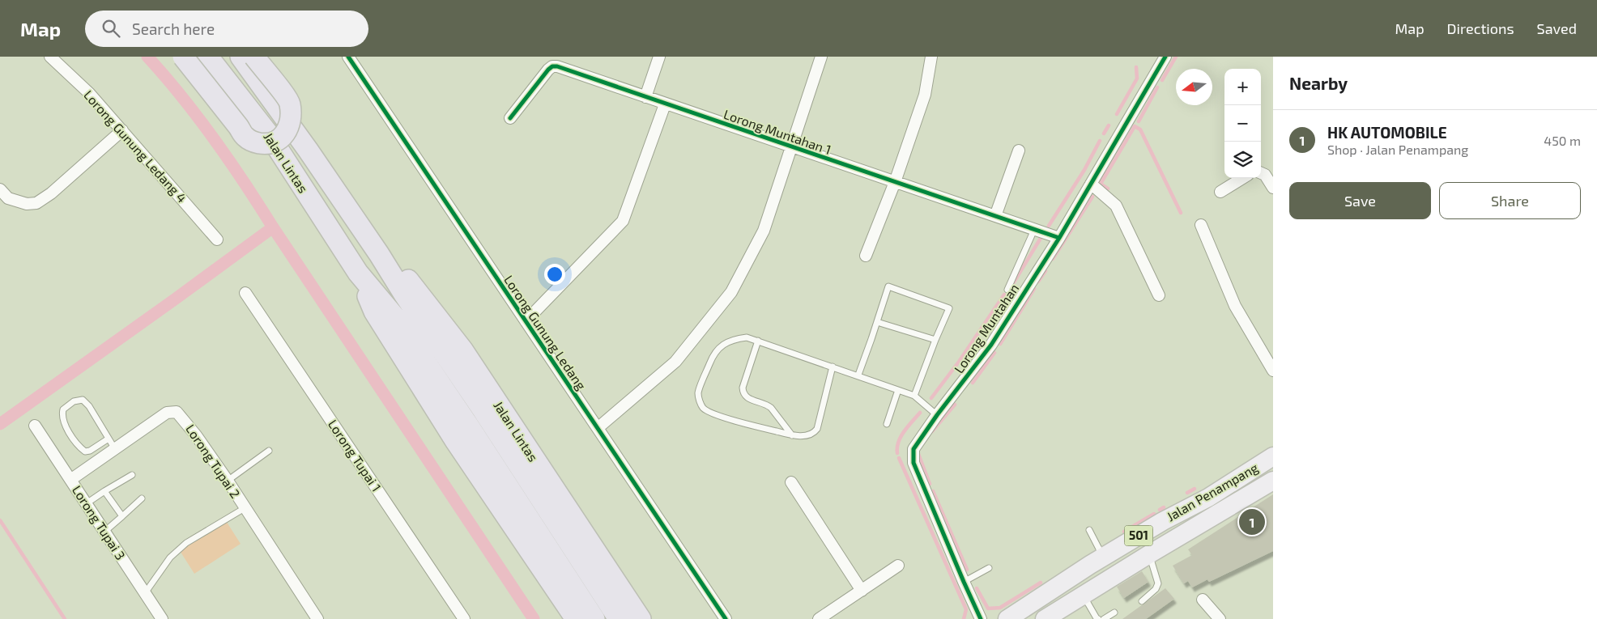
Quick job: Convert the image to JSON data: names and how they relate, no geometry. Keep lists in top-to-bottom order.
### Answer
{
  "streets": {
    "highway": ["Jalan Lintas"],
    "main road": ["Jalan Penampang", "501"],
    "street": [
      "Lorong Muntahan 1",
      "Lorong Gunung Ledang 4",
      "Lorong Muntahan",
      "Lorong Gunung Ledang",
      "Lorong Tupai 1",
      "Lorong Tupai 2",
      "Lorong Tupai 3"
    ]
  },
  "crossings": [
    ["Lorong Muntahan 1", "Lorong Muntahan"],
    ["Lorong Tupai 2", "Lorong Tupai 3"]
  ],
  "north": "left",
  "page": {
    "header": "Map",
    "search": "Search here",
    "nav": ["Map", "Directions", "Saved"],
    "heading": "Nearby",
    "map_buttons": ["+", "−"],
    "list": [
      {
        "mark": "1",
        "name": "HK AUTOMOBILE",
        "note": "Shop · Jalan Penampang",
        "value": "450 m"
      }
    ],
    "buttons": ["Save", "Share"],
    "pins": "1"
  }
}
